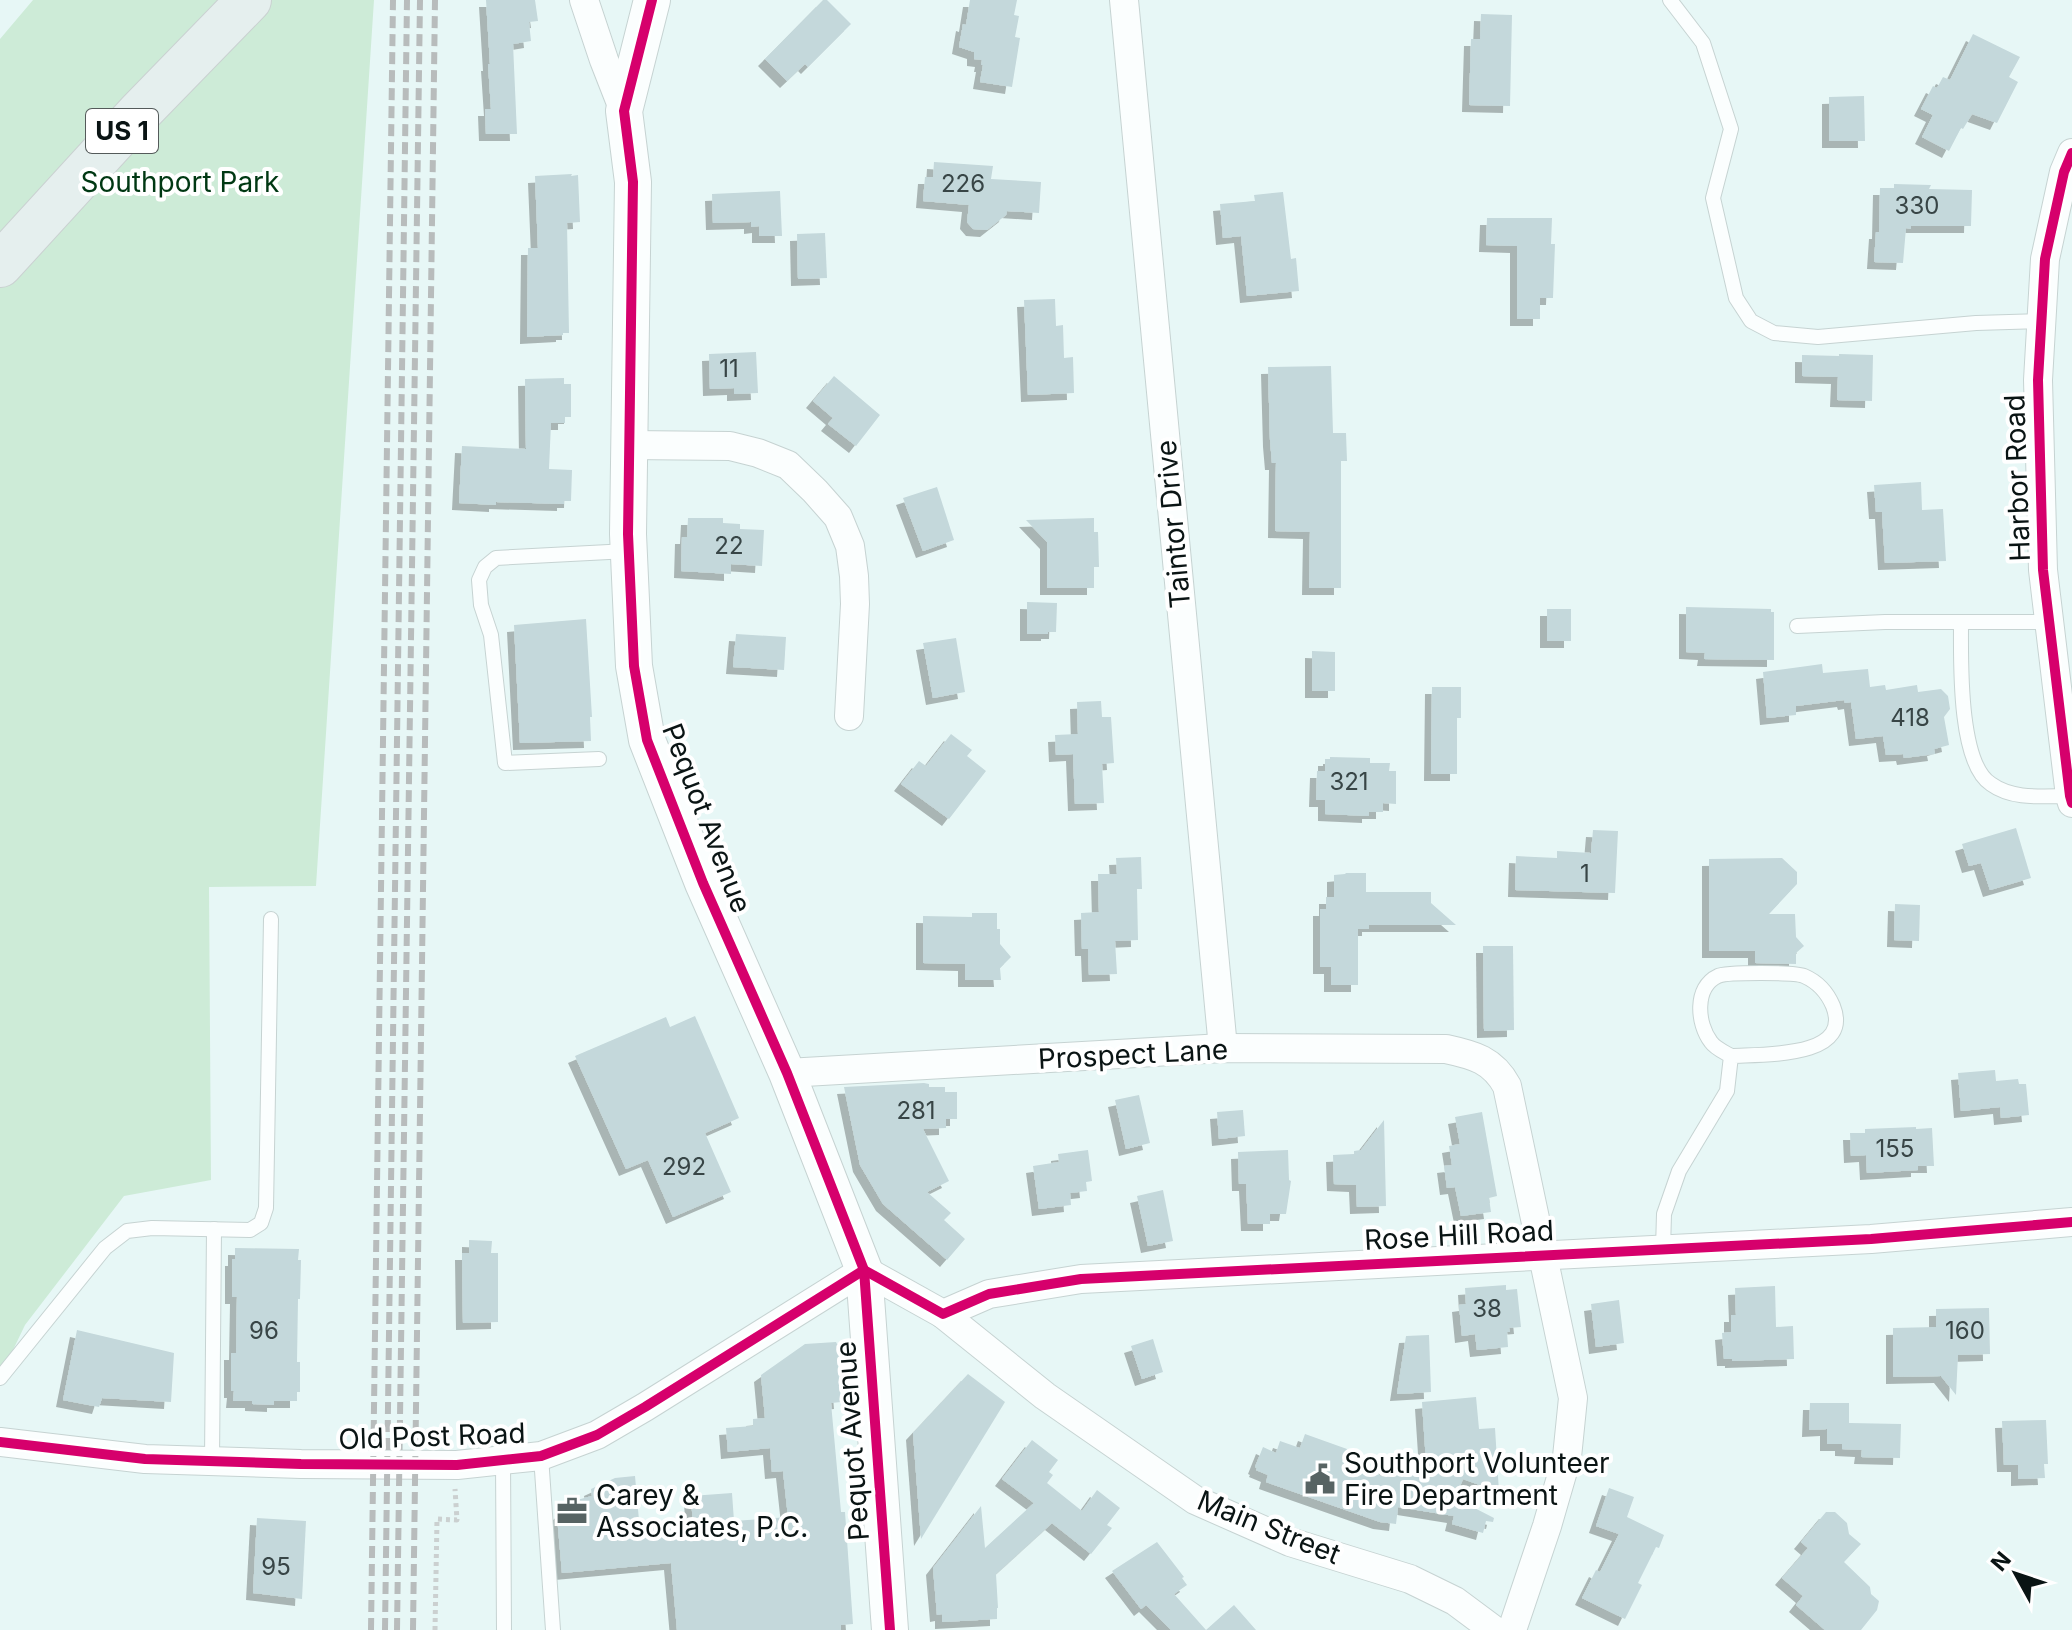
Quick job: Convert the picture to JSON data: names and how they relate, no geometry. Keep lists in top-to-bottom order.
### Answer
{
  "streets": {
    "main road": ["US 1"],
    "street": [
      "Harbor Road",
      "Taintor Drive",
      "Pequot Avenue",
      "Prospect Lane",
      "Rose Hill Road",
      "Old Post Road",
      "Main Street"
    ]
  },
  "crossings": [
    ["Taintor Drive", "Prospect Lane"],
    ["Pequot Avenue", "Prospect Lane"],
    ["Pequot Avenue", "Old Post Road"],
    ["Prospect Lane", "Rose Hill Road"],
    ["Rose Hill Road", "Main Street"]
  ],
  "parks": ["Southport Park"],
  "places": {
    "public building": ["Southport Volunteer Fire Department"],
    "office": ["Carey & Associates, P.C."]
  },
  "house_numbers": [
    "226",
    "330",
    "11",
    "22",
    "418",
    "321",
    "1",
    "281",
    "155",
    "292",
    "38",
    "96",
    "160",
    "95"
  ],
  "north": "top left"
}
